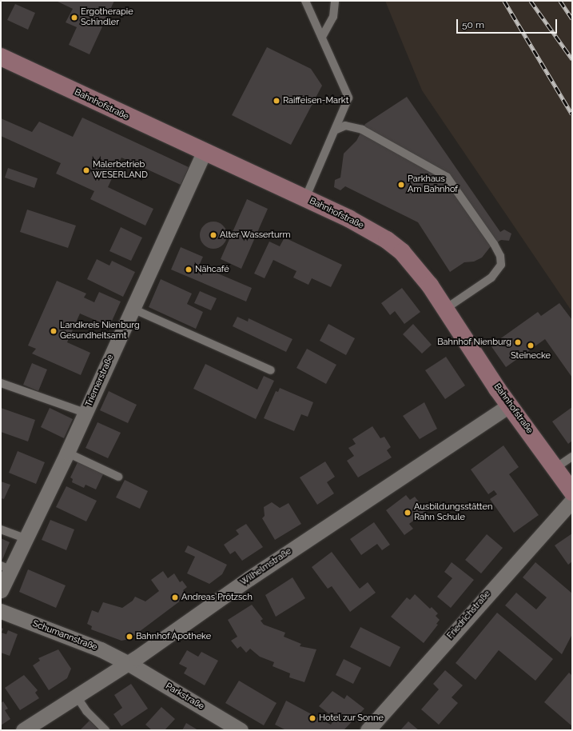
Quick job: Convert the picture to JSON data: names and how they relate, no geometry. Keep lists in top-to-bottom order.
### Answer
{
  "streets": {
    "main road": ["Bahnhofstraße"],
    "street": [
      "Triemerstraße",
      "Wilhelmstraße",
      "Friedrichstraße",
      "Schumannstraße",
      "Parkstraße"
    ]
  },
  "crossings": [
    ["Bahnhofstraße", "Triemerstraße"],
    ["Bahnhofstraße", "Wilhelmstraße"],
    ["Wilhelmstraße", "Schumannstraße"],
    ["Wilhelmstraße", "Parkstraße"],
    ["Schumannstraße", "Parkstraße"]
  ],
  "places": [
    "Ergotherapie Schindler",
    "Raiffeisen-Markt",
    "Malerbetrieb WESERLAND",
    "Parkhaus Am Bahnhof",
    "Alter Wasserturm",
    "Nähcafé",
    "Landkreis Nienburg Gesundheitsamt",
    "Bahnhof Nienburg",
    "Steinecke",
    "Ausbildungsstätten Rahn Schule",
    "Andreas Prötzsch",
    "Bahnhof Apotheke",
    "Hotel zur Sonne"
  ],
  "scale_bar": "50 m"
}
